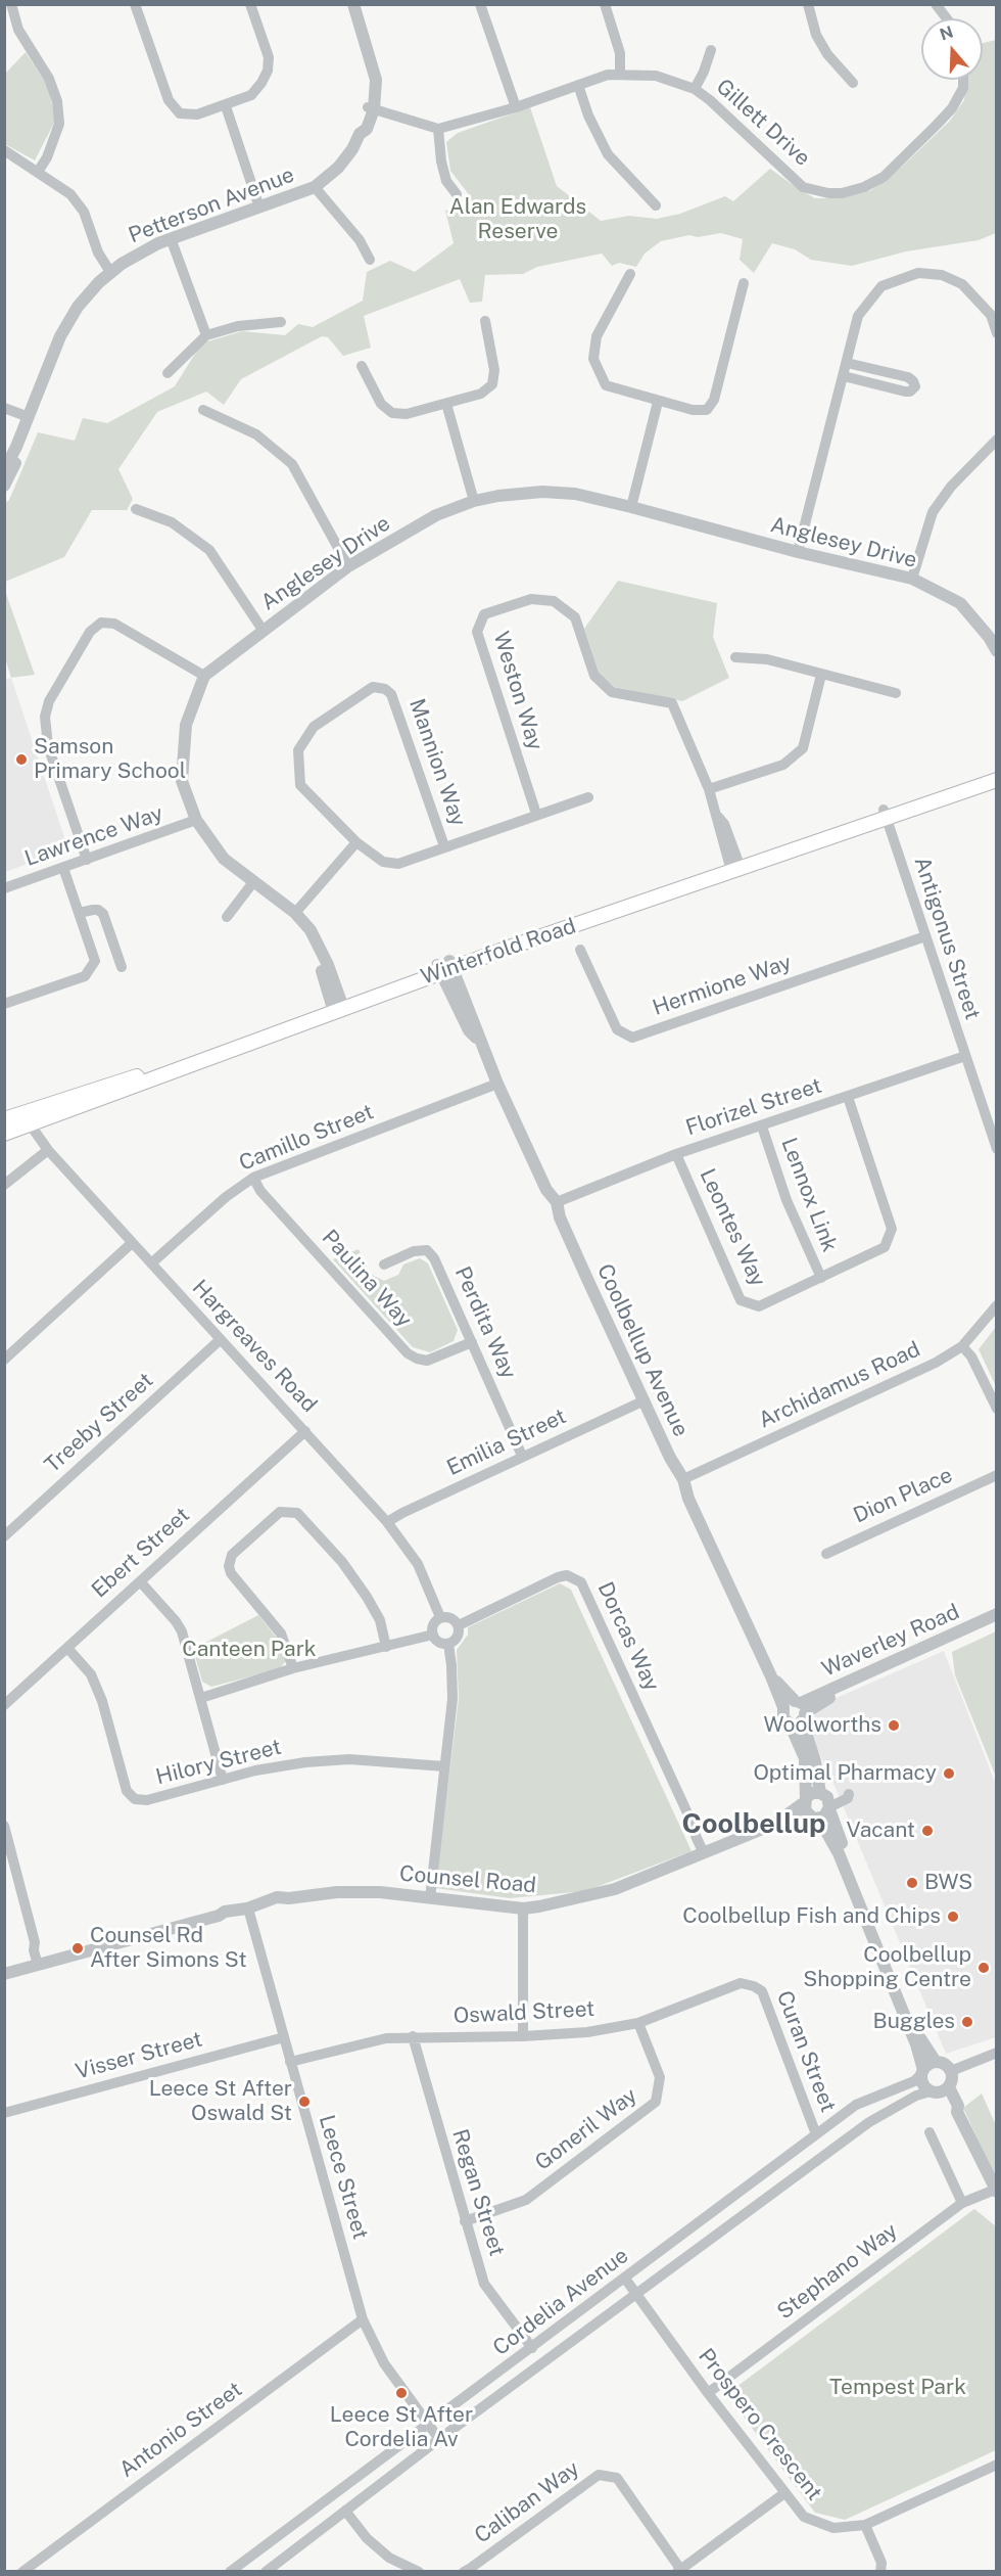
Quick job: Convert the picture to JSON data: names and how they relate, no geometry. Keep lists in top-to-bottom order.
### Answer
{
  "streets": {
    "main road": ["Winterfold Road"],
    "street": [
      "Gillett Drive",
      "Petterson Avenue",
      "Anglesey Drive",
      "Weston Way",
      "Mannion Way",
      "Lawrence Way",
      "Antigonus Street",
      "Hermione Way",
      "Florizel Street",
      "Camillo Street",
      "Lennox Link",
      "Leontes Way",
      "Paulina Way",
      "Perdita Way",
      "Hargreaves Road",
      "Coolbellup Avenue",
      "Archidamus Road",
      "Treeby Street",
      "Emilia Street",
      "Dion Place",
      "Ebert Street",
      "Dorcas Way",
      "Waverley Road",
      "Hilory Street",
      "Counsel Road",
      "Oswald Street",
      "Curan Street",
      "Visser Street",
      "Goneril Way",
      "Leece Street",
      "Regan Street",
      "Stephano Way",
      "Cordelia Avenue",
      "Prospero Crescent",
      "Antonio Street",
      "Caliban Way"
    ]
  },
  "crossings": [
    ["Weston Way", "Mannion Way"],
    ["Weston Way", "Winterfold Road"],
    ["Antigonus Street", "Winterfold Road"],
    ["Antigonus Street", "Hermione Way"],
    ["Antigonus Street", "Florizel Street"],
    ["Winterfold Road", "Hargreaves Road"],
    ["Winterfold Road", "Coolbellup Avenue"],
    ["Florizel Street", "Lennox Link"],
    ["Florizel Street", "Leontes Way"],
    ["Florizel Street", "Coolbellup Avenue"],
    ["Camillo Street", "Paulina Way"],
    ["Camillo Street", "Hargreaves Road"],
    ["Camillo Street", "Coolbellup Avenue"],
    ["Lennox Link", "Leontes Way"],
    ["Paulina Way", "Perdita Way"],
    ["Perdita Way", "Emilia Street"],
    ["Hargreaves Road", "Treeby Street"],
    ["Hargreaves Road", "Emilia Street"],
    ["Hargreaves Road", "Ebert Street"],
    ["Hargreaves Road", "Dorcas Way"],
    ["Coolbellup Avenue", "Archidamus Road"],
    ["Coolbellup Avenue", "Emilia Street"],
    ["Coolbellup Avenue", "Waverley Road"],
    ["Coolbellup Avenue", "Counsel Road"],
    ["Coolbellup Avenue", "Cordelia Avenue"],
    ["Ebert Street", "Hilory Street"],
    ["Dorcas Way", "Counsel Road"],
    ["Counsel Road", "Leece Street"],
    ["Oswald Street", "Curan Street"],
    ["Oswald Street", "Goneril Way"],
    ["Oswald Street", "Leece Street"],
    ["Oswald Street", "Regan Street"],
    ["Curan Street", "Cordelia Avenue"],
    ["Visser Street", "Leece Street"],
    ["Goneril Way", "Regan Street"],
    ["Leece Street", "Cordelia Avenue"],
    ["Leece Street", "Antonio Street"],
    ["Regan Street", "Cordelia Avenue"],
    ["Stephano Way", "Prospero Crescent"],
    ["Cordelia Avenue", "Prospero Crescent"]
  ],
  "districts": ["Coolbellup"],
  "parks": ["Alan Edwards Reserve", "Canteen Park", "Tempest Park"],
  "places": [
    "Samson Primary School",
    "Woolworths",
    "Optimal Pharmacy",
    "Vacant",
    "BWS",
    "Coolbellup Fish and Chips",
    "Counsel Rd After Simons St",
    "Coolbellup Shopping Centre",
    "Buggles",
    "Leece St After Oswald St",
    "Leece St After Cordelia Av"
  ],
  "north": "top"
}
